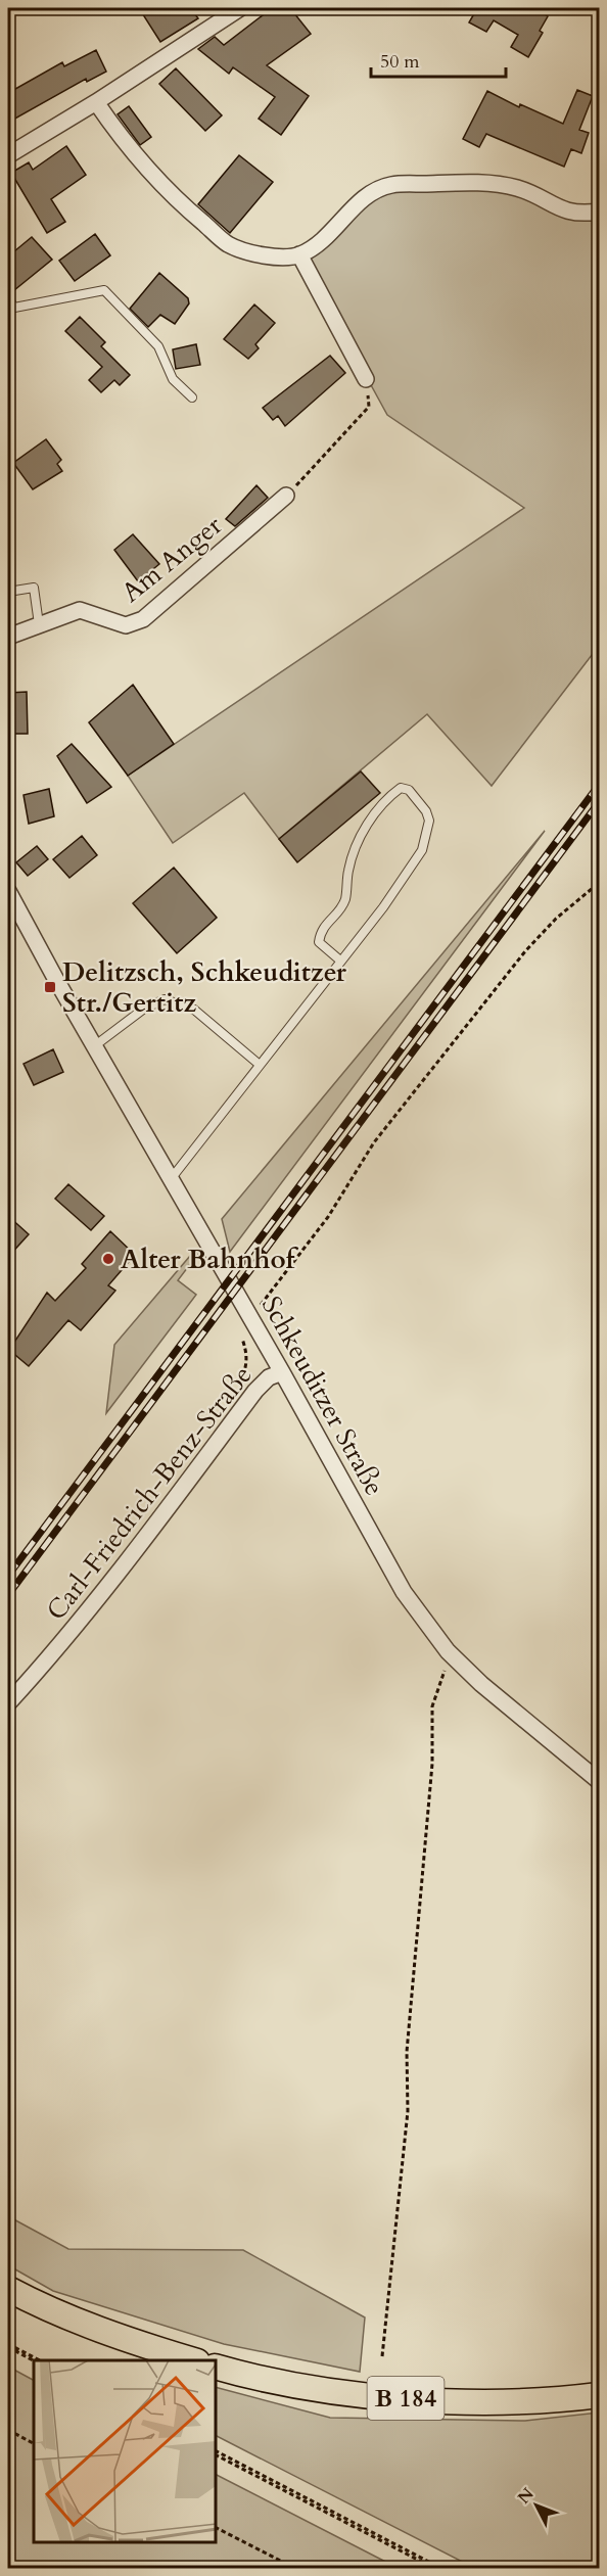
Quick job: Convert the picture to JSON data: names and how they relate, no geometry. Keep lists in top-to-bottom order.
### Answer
{
  "streets": {
    "main road": ["B 184"],
    "street": ["Am Anger", "Schkeuditzer Straße", "Carl-Friedrich-Benz-Straße"]
  },
  "crossings": [
    ["Schkeuditzer Straße", "Carl-Friedrich-Benz-Straße"]
  ],
  "places": {
    "transit": ["Delitzsch, Schkeuditzer Str./Gertitz"],
    "other": ["Alter Bahnhof"]
  },
  "scale_bar": "50 m",
  "north": "top left"
}
